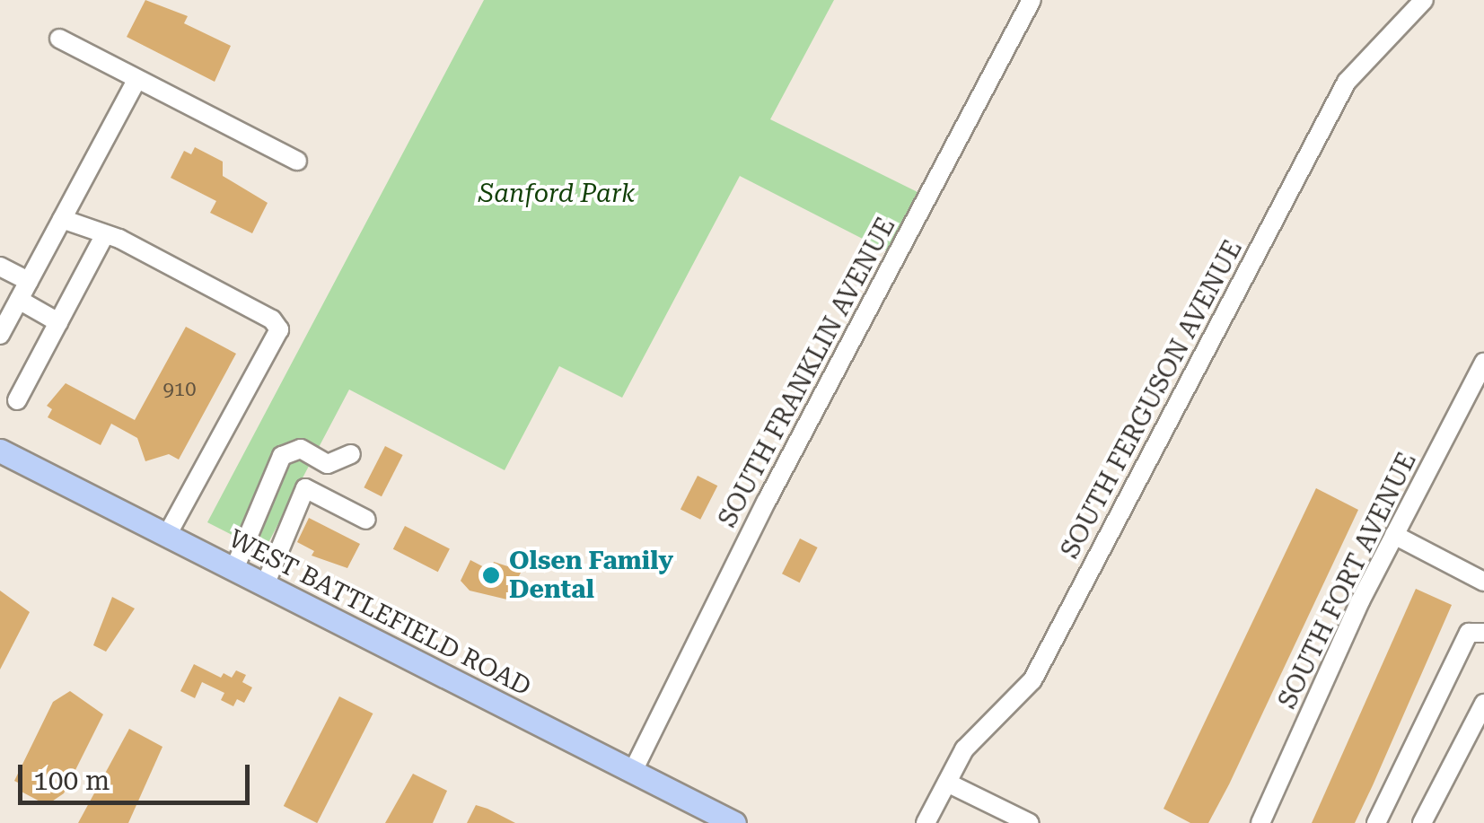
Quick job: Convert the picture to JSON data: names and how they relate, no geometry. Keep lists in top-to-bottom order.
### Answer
{
  "streets": {
    "main road": ["WEST BATTLEFIELD ROAD"],
    "street": ["SOUTH FRANKLIN AVENUE", "SOUTH FERGUSON AVENUE", "SOUTH FORT AVENUE"]
  },
  "crossings": [
    ["SOUTH FRANKLIN AVENUE", "WEST BATTLEFIELD ROAD"]
  ],
  "parks": ["Sanford Park"],
  "places": ["Olsen Family Dental"],
  "house_numbers": ["910"],
  "scale_bar": "100 m"
}
